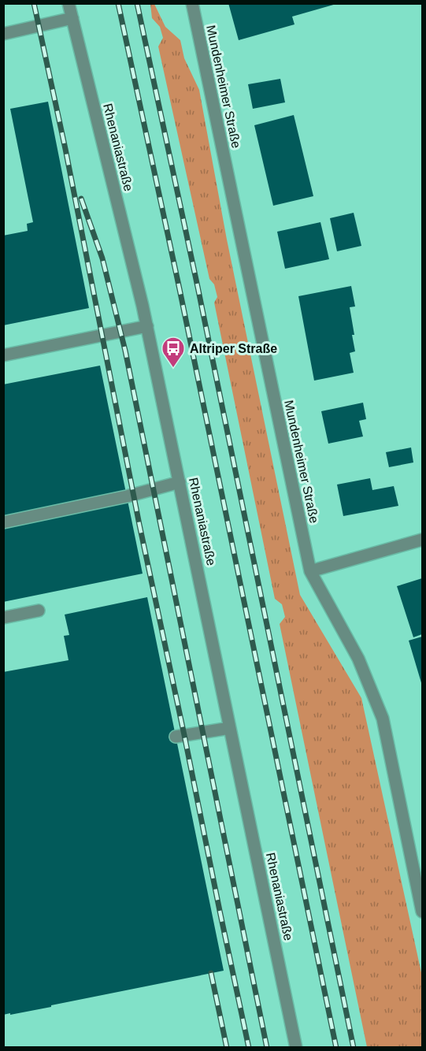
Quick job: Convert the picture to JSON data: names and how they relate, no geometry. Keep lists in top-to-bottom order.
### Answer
{
  "streets": {
    "street": ["Mundenheimer Straße", "Rhenaniastraße"]
  },
  "places": {
    "bus stop": ["Altriper Straße"]
  }
}
